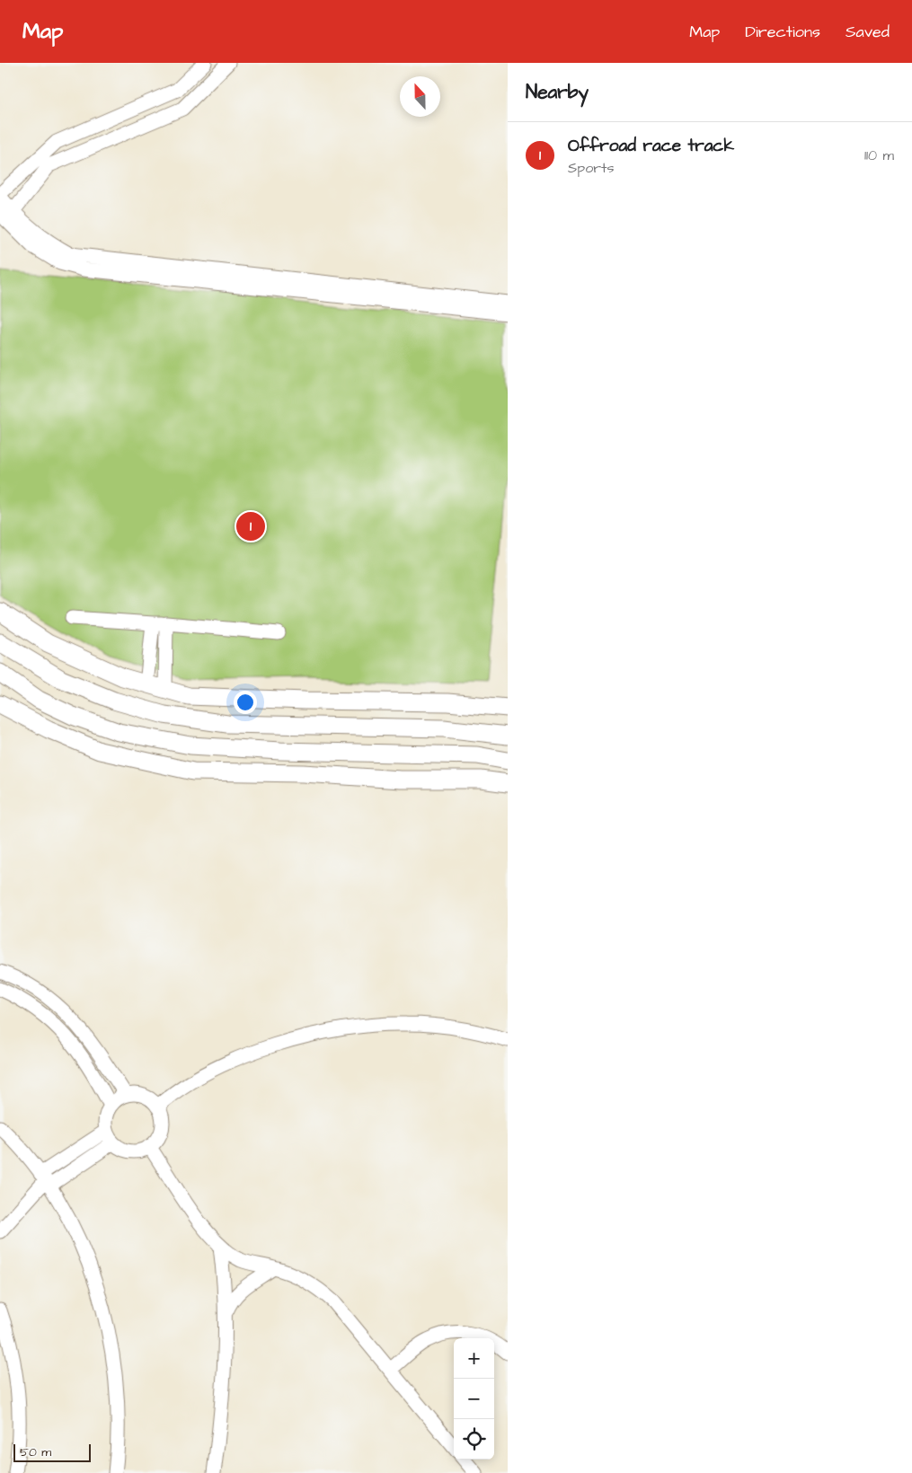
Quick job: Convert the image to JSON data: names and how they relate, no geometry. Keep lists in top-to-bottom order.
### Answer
{
  "scale_bar": "50 m",
  "north": "top",
  "page": {
    "header": "Map",
    "nav": ["Map", "Directions", "Saved"],
    "heading": "Nearby",
    "list": [
      {
        "mark": "1",
        "name": "Offroad race track",
        "note": "Sports",
        "value": "110 m"
      }
    ],
    "pins": "1",
    "map_buttons": ["+", "−"],
    "scale": "50 m"
  }
}
